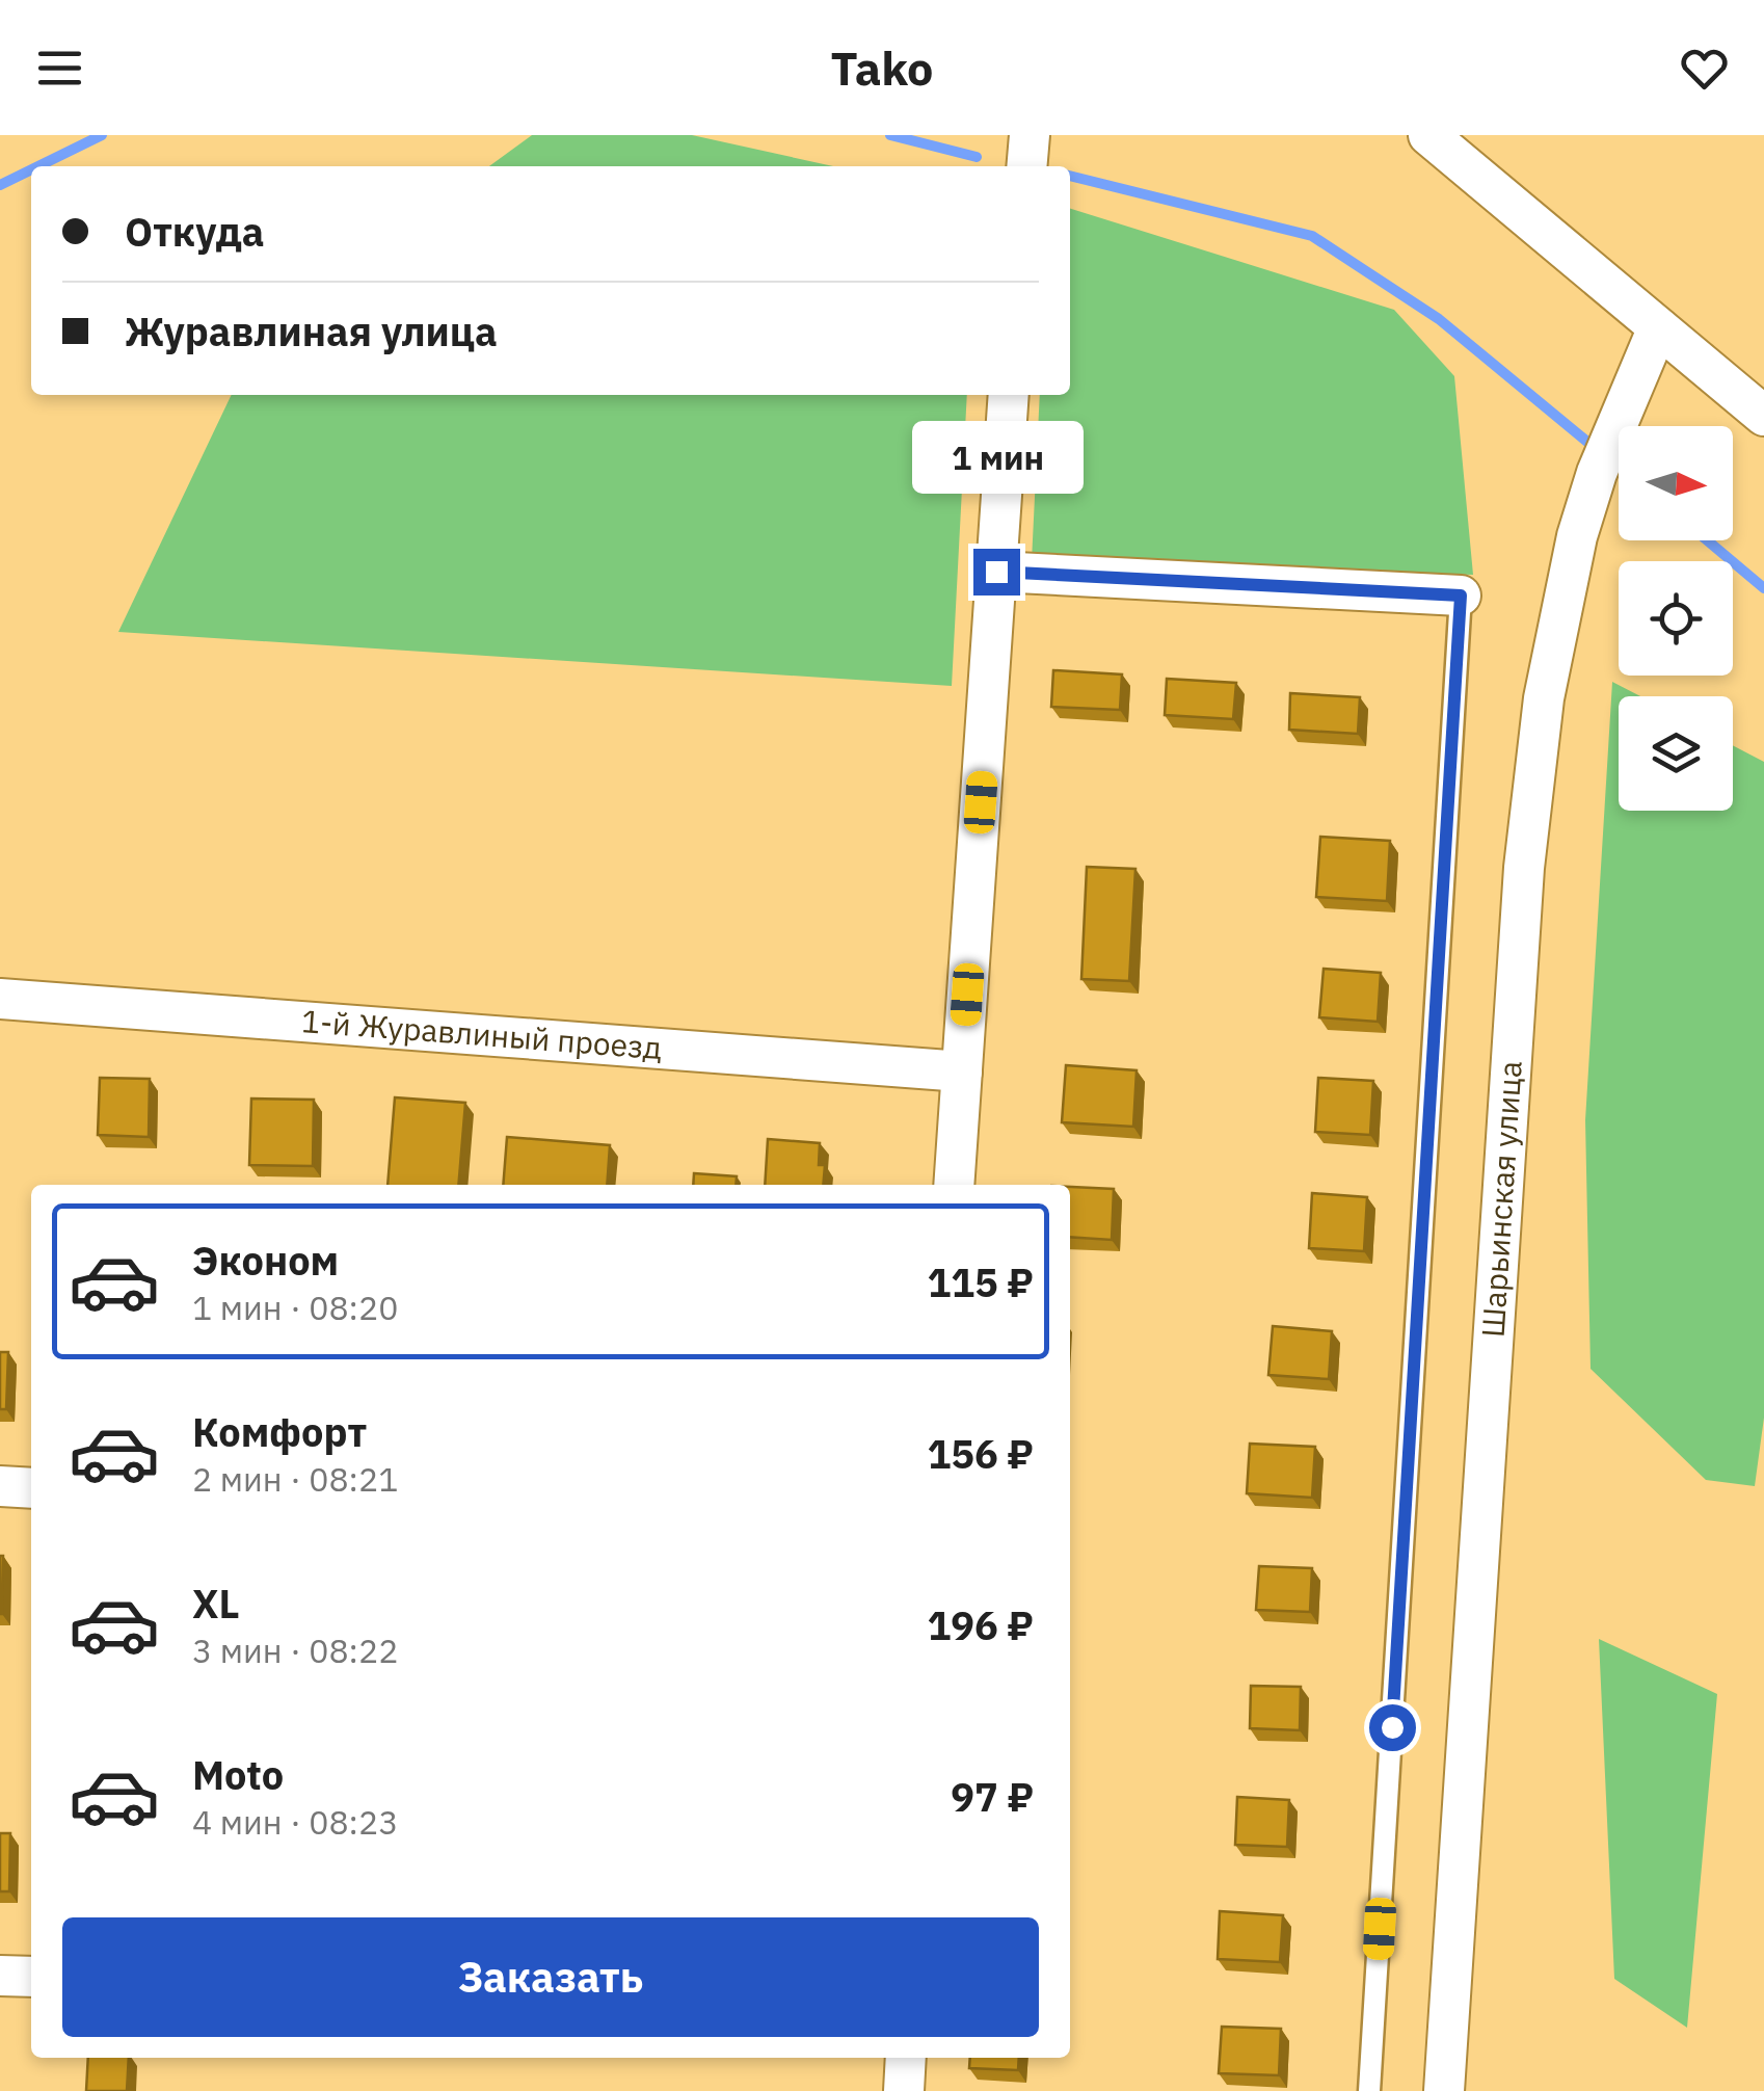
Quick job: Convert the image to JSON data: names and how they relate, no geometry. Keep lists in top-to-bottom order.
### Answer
{
  "streets": {
    "street": ["1-й Журавлиный проезд", "Шарьинская улица"]
  },
  "north": "right",
  "page": {
    "header": "Tako",
    "banner": ["Откуда", "Журавлиная улица"],
    "bubble": "1 мин",
    "list": [
      {
        "name": "Эконом",
        "note": "1 мин · 08:20",
        "value": "115 ₽"
      },
      {
        "name": "Комфорт",
        "note": "2 мин · 08:21",
        "value": "156 ₽"
      },
      {
        "name": "XL",
        "note": "3 мин · 08:22",
        "value": "196 ₽"
      },
      {
        "name": "Moto",
        "note": "4 мин · 08:23",
        "value": "97 ₽"
      }
    ],
    "buttons": "Заказать"
  }
}
